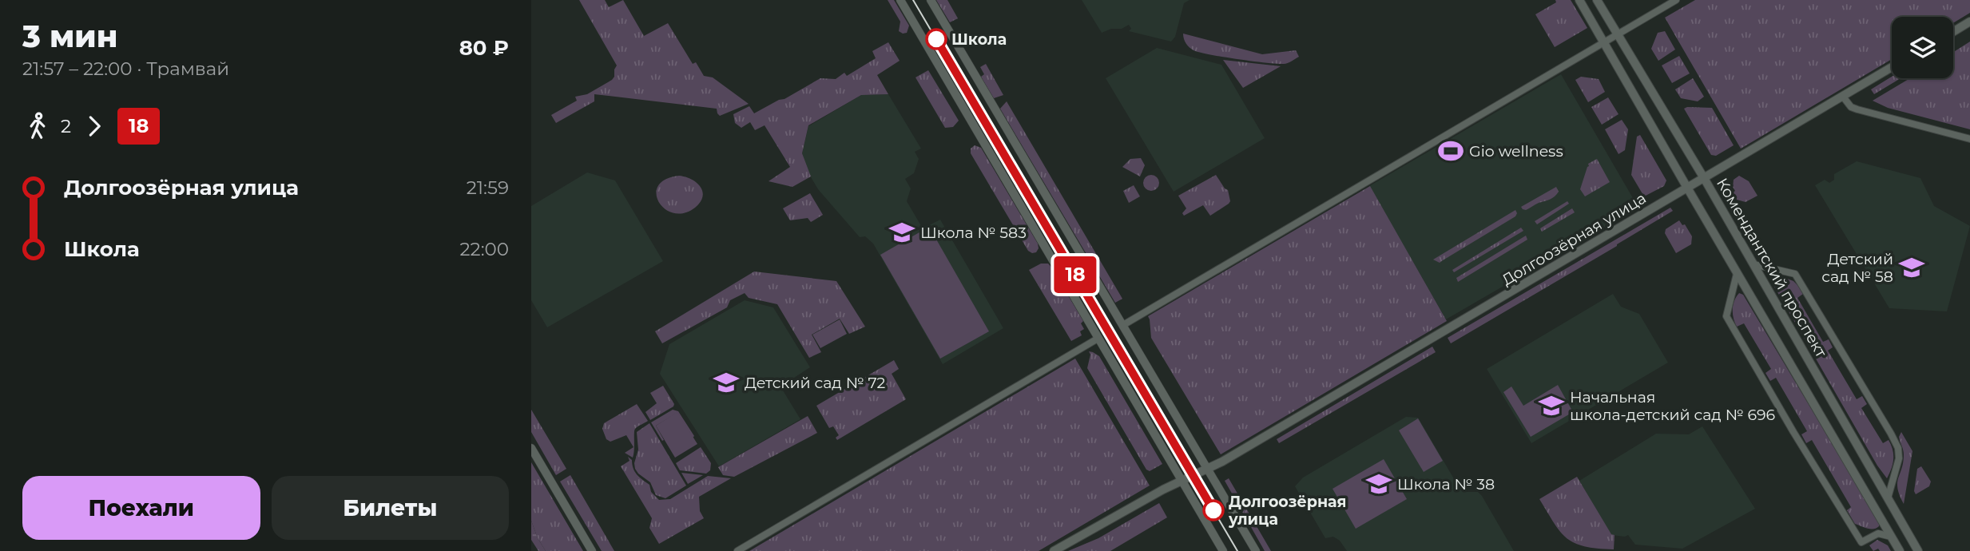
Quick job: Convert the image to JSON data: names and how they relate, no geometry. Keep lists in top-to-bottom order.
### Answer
{
  "streets": {
    "main road": ["Долгоозёрная улица", "Комендантский проспект"]
  },
  "crossings": [
    ["Долгоозёрная улица", "Комендантский проспект"]
  ],
  "places": {
    "other": ["Школа", "Долгоозёрная улица"],
    "sports": ["Gio wellness"],
    "school or university": [
      "Школа № 583",
      "Детский сад № 58",
      "Детский сад № 72",
      "Начальная школа-детский сад № 696",
      "Школа № 38"
    ]
  },
  "lines": ["tram line 18"],
  "page": {
    "heading": ["3 мин", "21:57 – 22:00 · Трамвай", "80 ₽"],
    "on_map": "18",
    "legs": ["2", "18"],
    "list": [
      {
        "name": "Долгоозёрная улица",
        "value": "21:59"
      },
      {
        "name": "Школа",
        "value": "22:00"
      }
    ],
    "buttons": ["Поехали", "Билеты"]
  }
}
